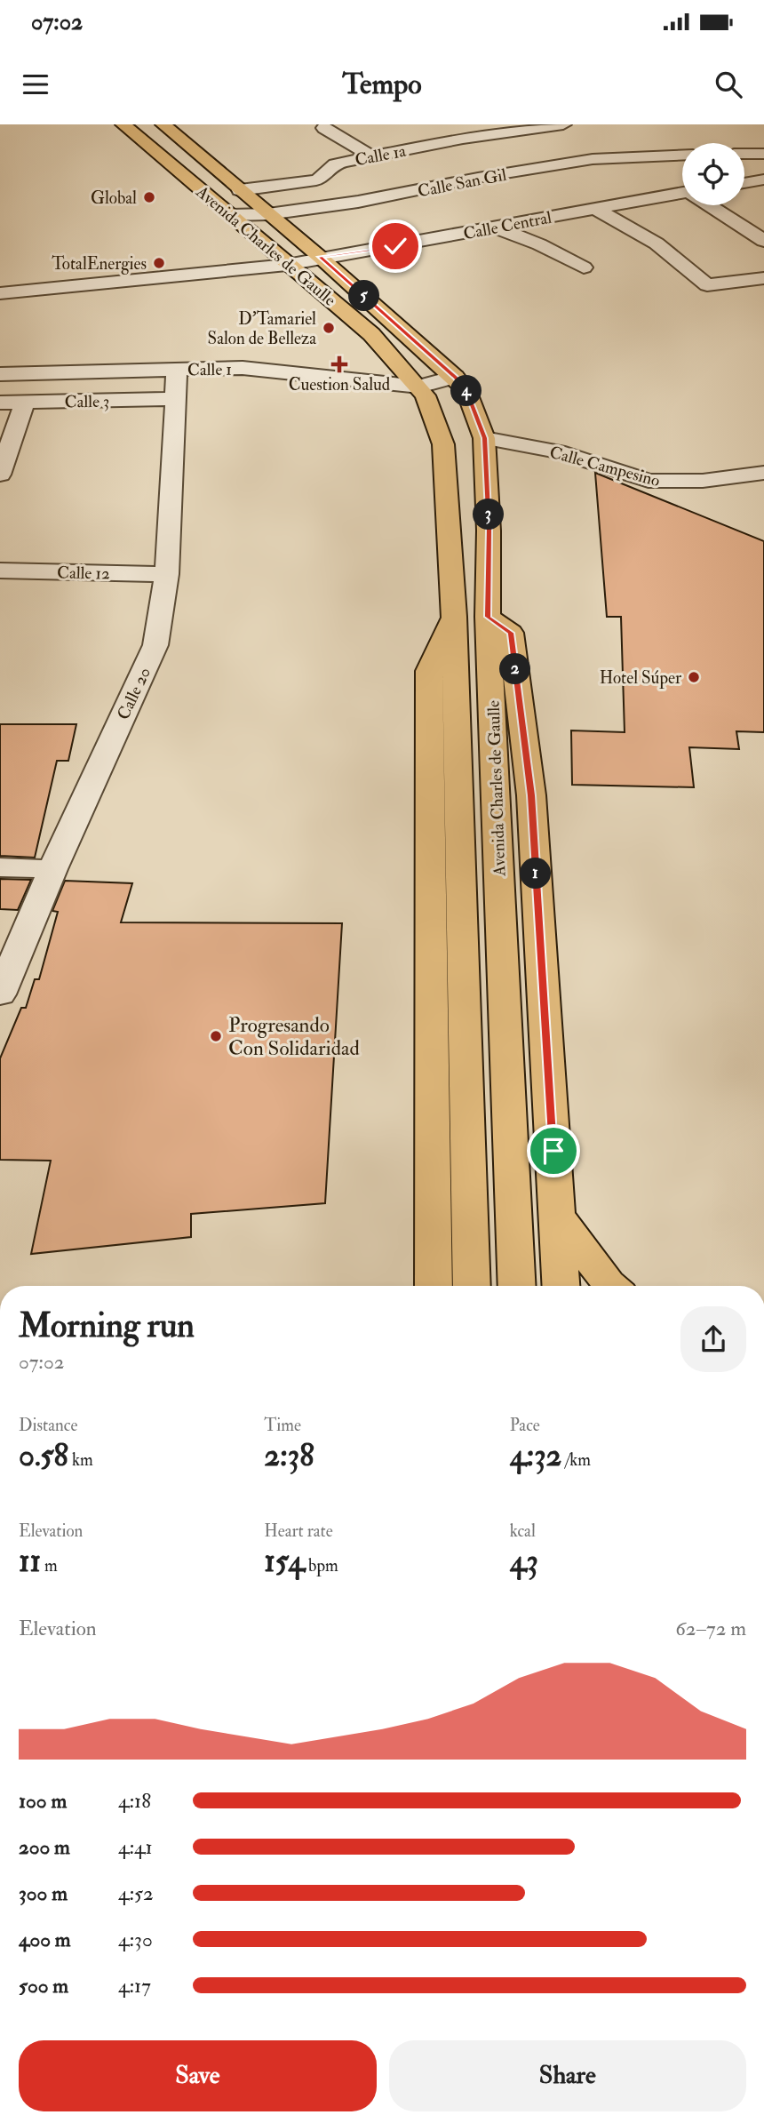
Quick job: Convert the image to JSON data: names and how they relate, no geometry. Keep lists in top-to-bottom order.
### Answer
{
  "streets": {
    "main road": ["Avenida Charles de Gaulle"],
    "street": [
      "Calle 1a",
      "Calle San Gil",
      "Calle Central",
      "Calle 1",
      "Calle 3",
      "Calle Campesino",
      "Calle 12",
      "Calle 20"
    ]
  },
  "crossings": [
    ["Calle 1a", "Avenida Charles de Gaulle"],
    ["Calle San Gil", "Avenida Charles de Gaulle"],
    ["Calle Central", "Avenida Charles de Gaulle"],
    ["Avenida Charles de Gaulle", "Calle 1"],
    ["Avenida Charles de Gaulle", "Calle Campesino"],
    ["Calle 1", "Calle 20"],
    ["Calle 3", "Calle 20"],
    ["Calle 12", "Calle 20"]
  ],
  "places": {
    "other": [
      "Global",
      "TotalEnergies",
      "D'Tamariel Salon de Belleza",
      "Hotel Súper",
      "Progresando Con Solidaridad"
    ],
    "health": ["Cuestion Salud"]
  },
  "page": {
    "status": "07:02",
    "header": "Tempo",
    "pins": [
      "5",
      "4",
      "3",
      "2",
      "1"
    ],
    "heading": ["Morning run", "07:02"],
    "stats": [
      ["Distance", "0.58 km"],
      ["Time", "2:38"],
      ["Pace", "4:32 /km"],
      ["Elevation", "11 m"],
      ["Heart rate", "154 bpm"],
      ["kcal", "43"]
    ],
    "chart": ["Elevation", "62–72 m"],
    "list": [
      {
        "name": "100 m",
        "note": "4:18"
      },
      {
        "name": "200 m",
        "note": "4:41"
      },
      {
        "name": "300 m",
        "note": "4:52"
      },
      {
        "name": "400 m",
        "note": "4:30"
      },
      {
        "name": "500 m",
        "note": "4:17"
      }
    ],
    "buttons": ["Save", "Share"]
  }
}
